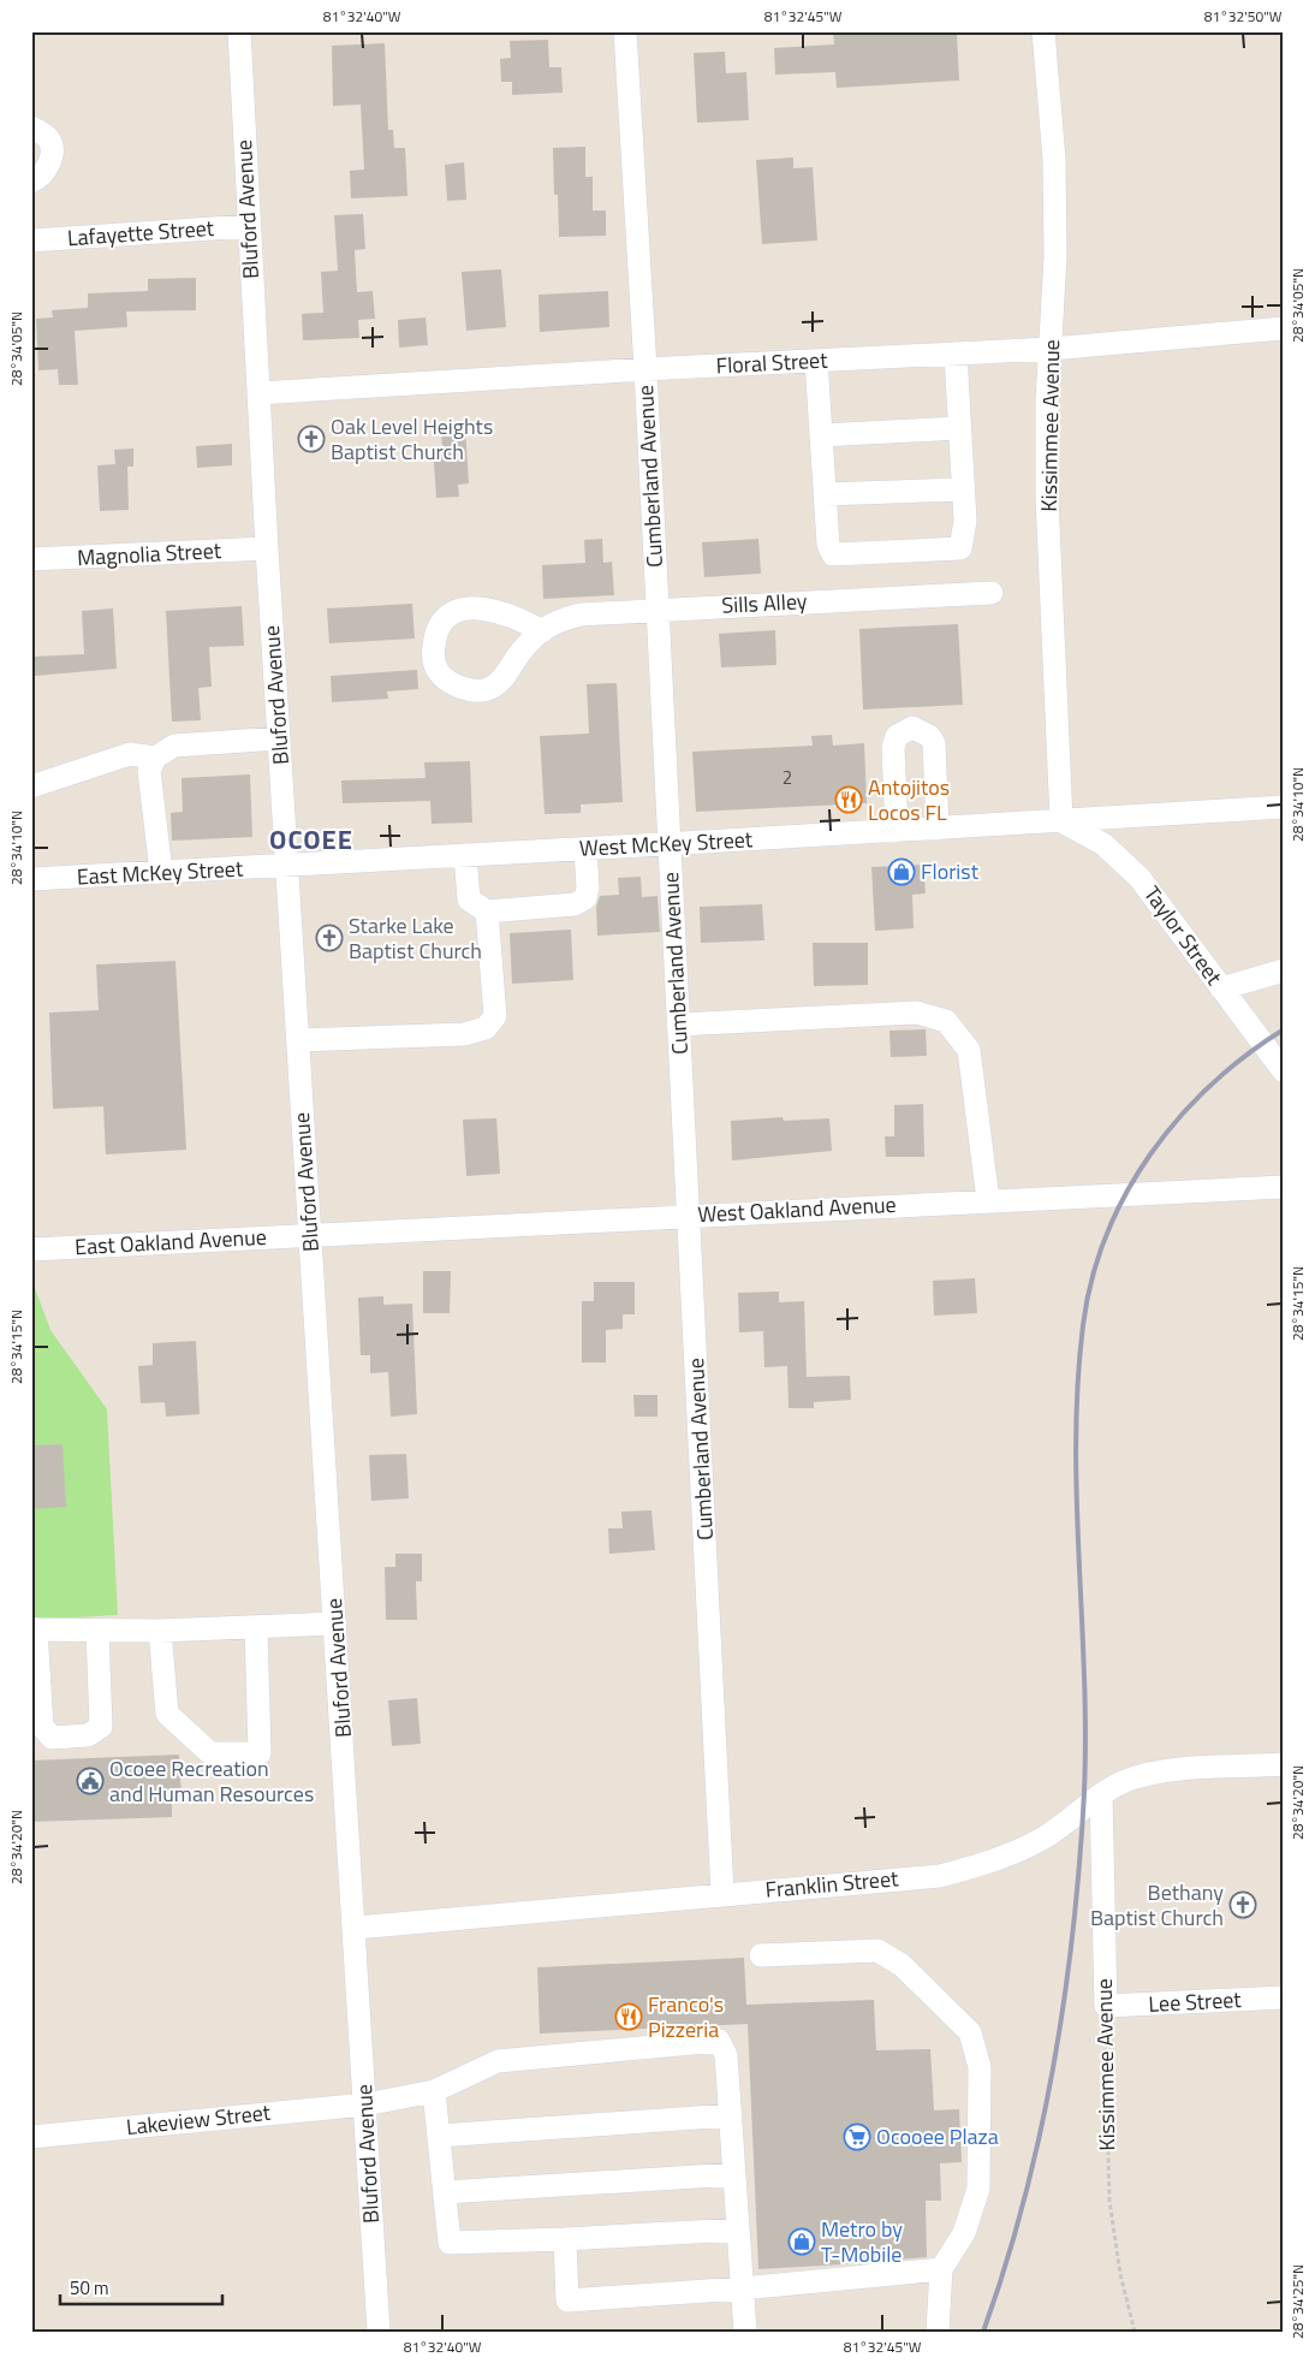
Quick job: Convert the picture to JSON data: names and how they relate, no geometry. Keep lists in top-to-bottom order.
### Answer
{
  "streets": {
    "street": [
      "Bluford Avenue",
      "Lafayette Street",
      "Floral Street",
      "Kissimmee Avenue",
      "Cumberland Avenue",
      "Magnolia Street",
      "Sills Alley",
      "West McKey Street",
      "East McKey Street",
      "Taylor Street",
      "West Oakland Avenue",
      "East Oakland Avenue",
      "Franklin Street",
      "Lee Street",
      "Lakeview Street"
    ]
  },
  "crossings": [
    ["Bluford Avenue", "Lafayette Street"],
    ["Bluford Avenue", "Floral Street"],
    ["Bluford Avenue", "Magnolia Street"],
    ["Bluford Avenue", "West McKey Street"],
    ["Bluford Avenue", "East McKey Street"],
    ["Bluford Avenue", "West Oakland Avenue"],
    ["Bluford Avenue", "East Oakland Avenue"],
    ["Bluford Avenue", "Franklin Street"],
    ["Bluford Avenue", "Lakeview Street"],
    ["Floral Street", "Kissimmee Avenue"],
    ["Floral Street", "Cumberland Avenue"],
    ["Kissimmee Avenue", "West McKey Street"],
    ["Kissimmee Avenue", "Taylor Street"],
    ["Kissimmee Avenue", "Franklin Street"],
    ["Kissimmee Avenue", "Lee Street"],
    ["Cumberland Avenue", "Sills Alley"],
    ["Cumberland Avenue", "West McKey Street"],
    ["Cumberland Avenue", "West Oakland Avenue"],
    ["Cumberland Avenue", "Franklin Street"],
    ["West McKey Street", "East McKey Street"],
    ["West McKey Street", "Taylor Street"],
    ["West Oakland Avenue", "East Oakland Avenue"]
  ],
  "districts": ["OCOEE"],
  "places": {
    "church": ["Oak Level Heights Baptist Church", "Starke Lake Baptist Church", "Bethany Baptist Church"],
    "restaurant": ["Antojitos Locos FL", "Franco's Pizzeria"],
    "shop": ["Florist", "Metro by T-Mobile"],
    "public building": ["Ocoee Recreation and Human Resources"],
    "supermarket": ["Ocooee Plaza"]
  },
  "house_numbers": ["2"],
  "scale_bar": "50 m",
  "coordinates": [
    "81°32'40\"W",
    "81°32'45\"W",
    "81°32'50\"W",
    "28°34'05\"N",
    "28°34'10\"N",
    "28°34'15\"N",
    "28°34'20\"N",
    "28°34'25\"N"
  ]
}
